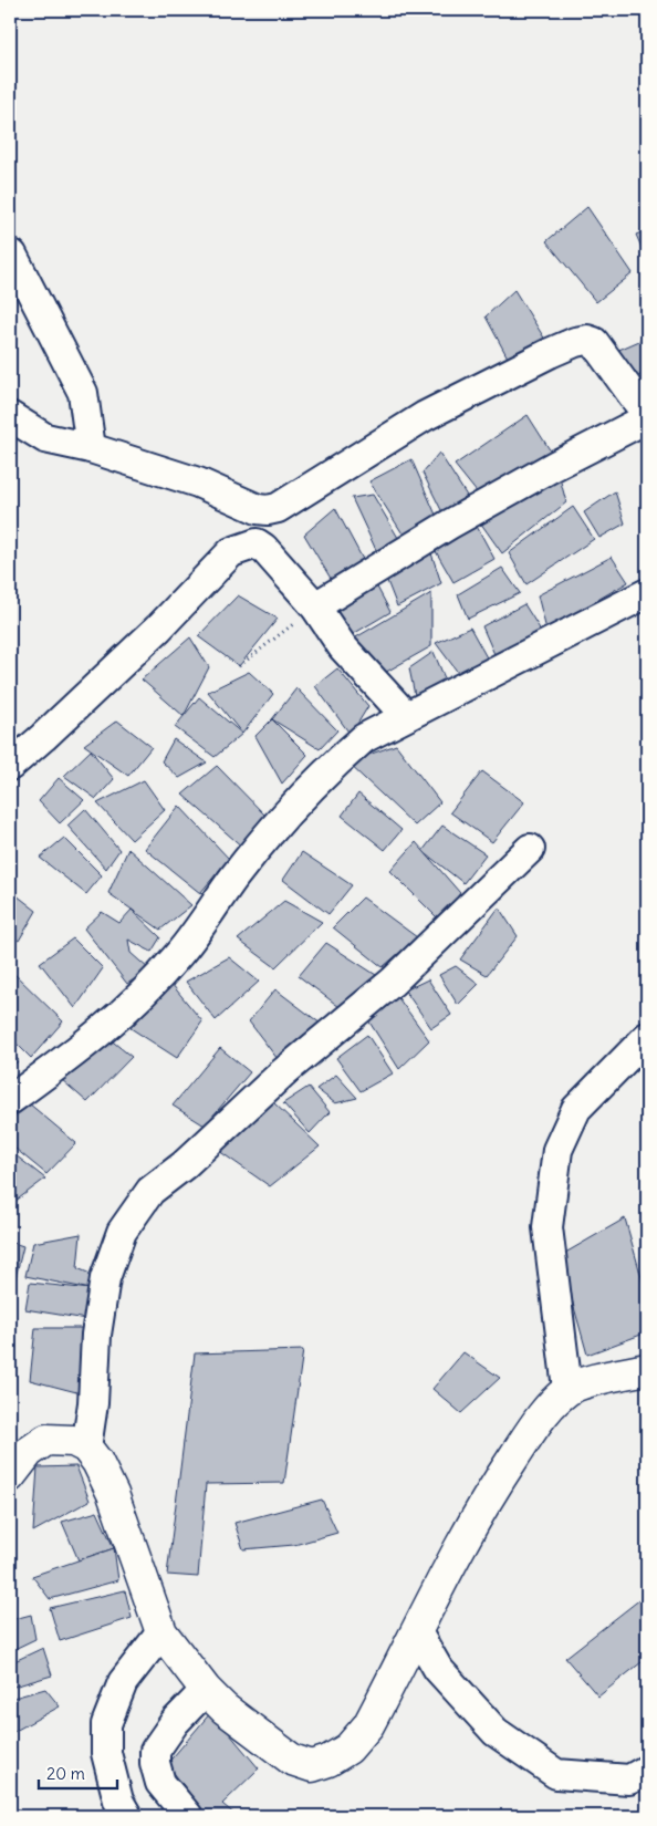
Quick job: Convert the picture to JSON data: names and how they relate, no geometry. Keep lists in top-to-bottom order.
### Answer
{
  "scale_bar": "20 m"
}
